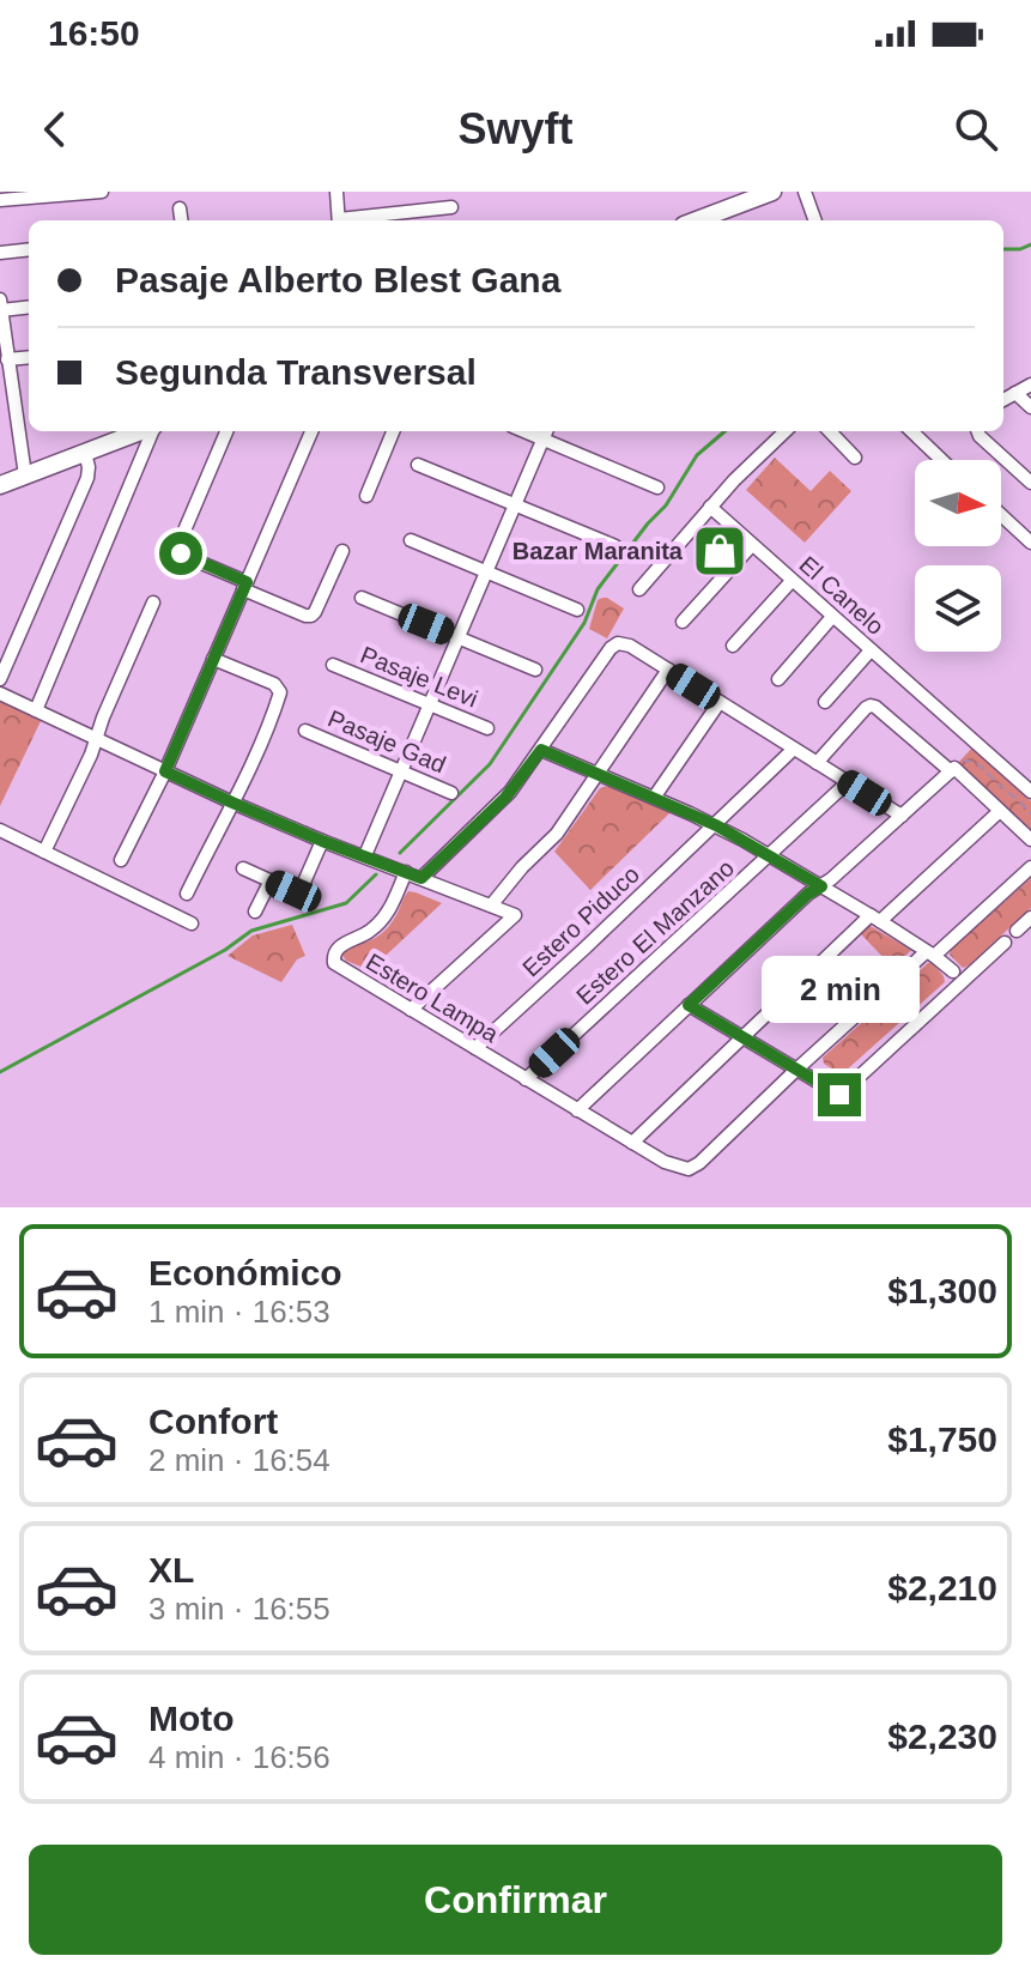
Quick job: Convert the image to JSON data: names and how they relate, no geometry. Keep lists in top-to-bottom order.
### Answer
{
  "streets": {
    "street": [
      "El Canelo",
      "Pasaje Levi",
      "Pasaje Gad",
      "Estero Piduco",
      "Estero El Manzano",
      "Estero Lampa"
    ]
  },
  "crossings": [
    ["Estero Piduco", "Estero Lampa"],
    ["Estero El Manzano", "Estero Lampa"]
  ],
  "places": {
    "shop": ["Bazar Maranita"]
  },
  "north": "right",
  "page": {
    "status": "16:50",
    "header": "Swyft",
    "banner": ["Pasaje Alberto Blest Gana", "Segunda Transversal"],
    "bubble": "2 min",
    "list": [
      {
        "name": "Económico",
        "note": "1 min · 16:53",
        "value": "$1,300"
      },
      {
        "name": "Confort",
        "note": "2 min · 16:54",
        "value": "$1,750"
      },
      {
        "name": "XL",
        "note": "3 min · 16:55",
        "value": "$2,210"
      },
      {
        "name": "Moto",
        "note": "4 min · 16:56",
        "value": "$2,230"
      }
    ],
    "buttons": "Confirmar"
  }
}
